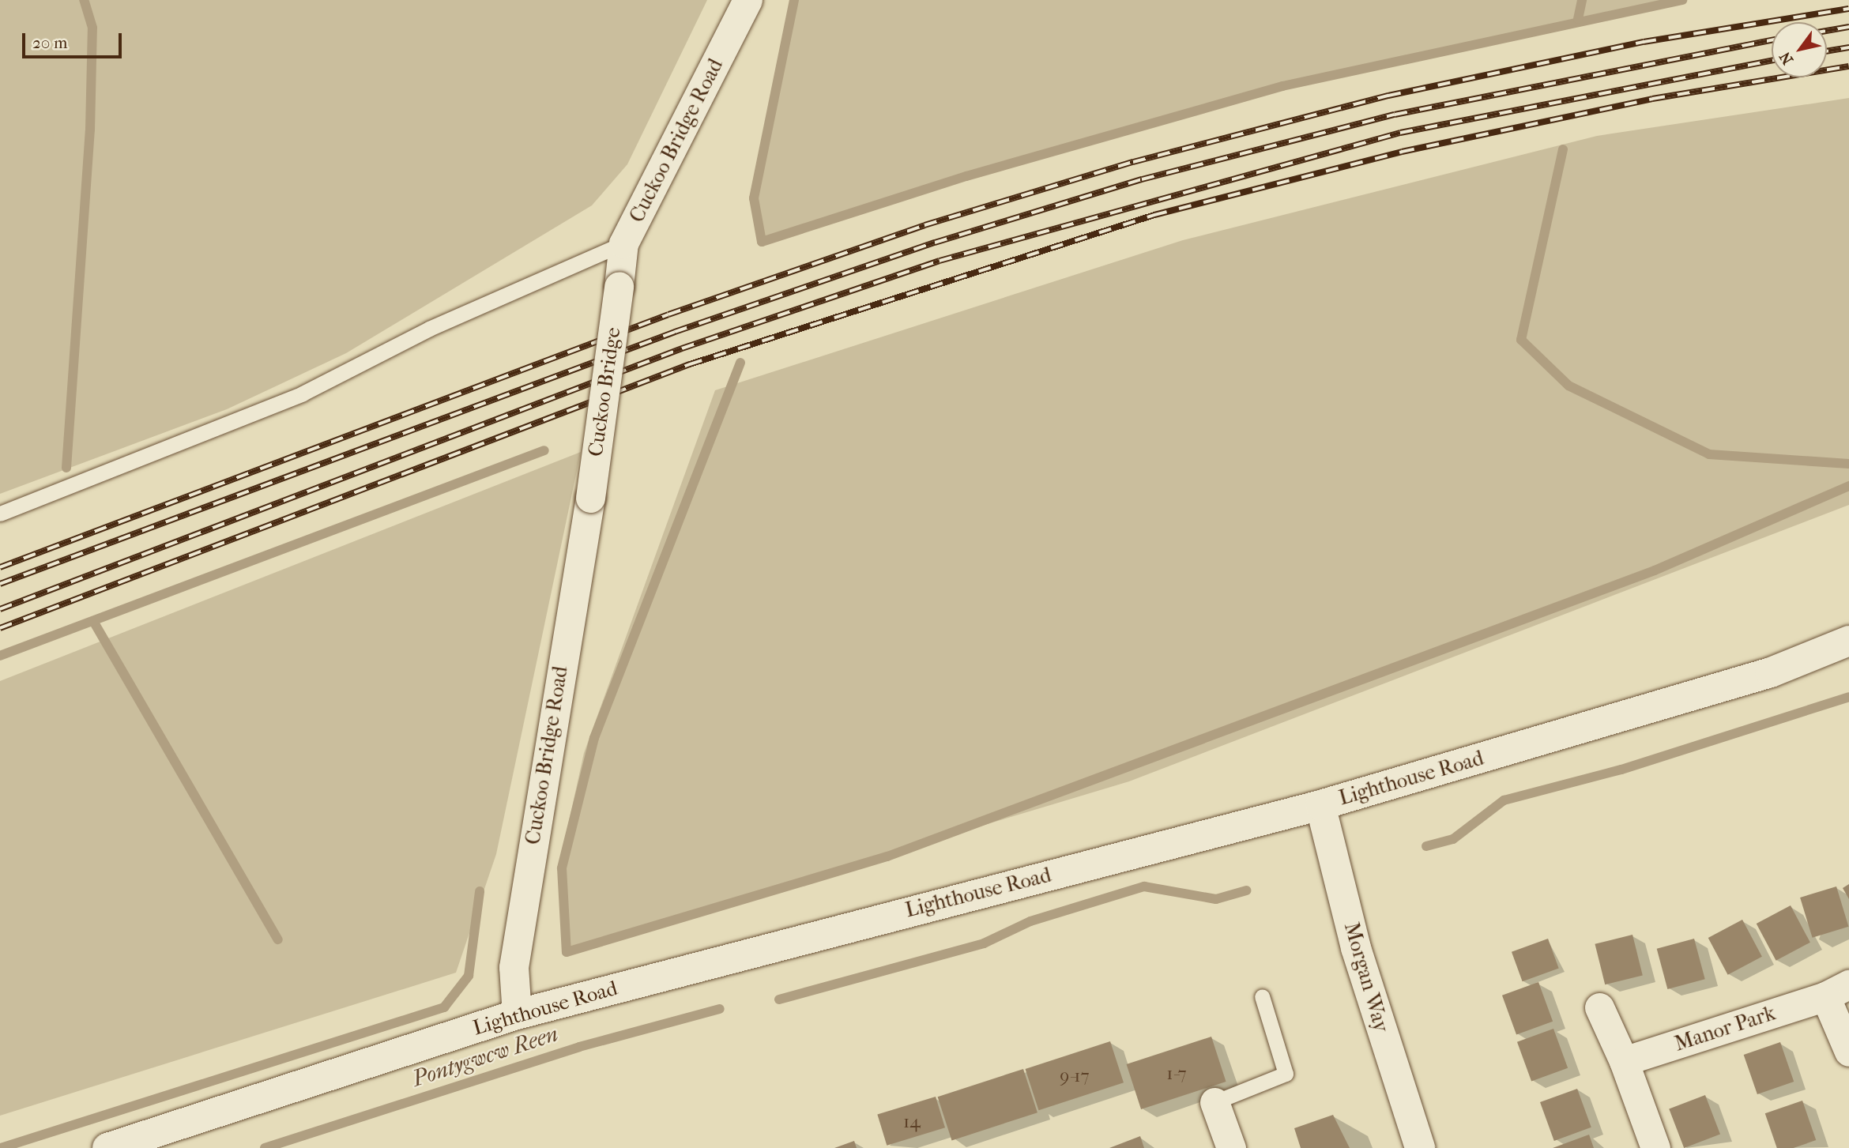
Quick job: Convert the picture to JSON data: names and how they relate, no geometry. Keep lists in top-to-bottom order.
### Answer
{
  "streets": {
    "main road": ["Lighthouse Road", "Morgan Way"],
    "street": ["Cuckoo Bridge Road", "Cuckoo Bridge", "Manor Park"]
  },
  "crossings": [
    ["Cuckoo Bridge Road", "Cuckoo Bridge"],
    ["Cuckoo Bridge Road", "Lighthouse Road"],
    ["Lighthouse Road", "Morgan Way"]
  ],
  "water": ["Pontygwcw Reen"],
  "house_numbers": ["1-7", "9-17", "14"],
  "scale_bar": "20 m",
  "north": "bottom left"
}
